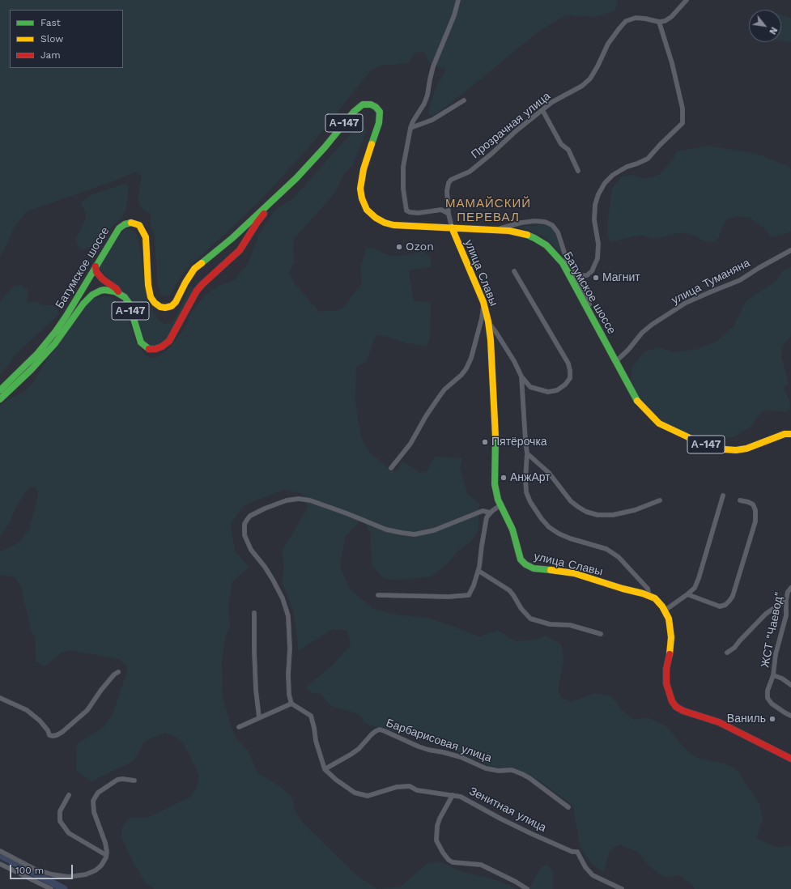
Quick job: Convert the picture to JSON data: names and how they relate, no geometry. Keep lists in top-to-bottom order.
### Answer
{
  "streets": {
    "main road": ["А-147", "Батумское шоссе", "улица Славы"],
    "street": [
      "Прозрачная улица",
      "улица Туманяна",
      "ЖСТ \"Чаевод\"",
      "Барбарисовая улица",
      "Зенитная улица"
    ]
  },
  "crossings": [
    ["Прозрачная улица", "Батумское шоссе"],
    ["Прозрачная улица", "улица Славы"],
    ["Батумское шоссе", "улица Славы"],
    ["Батумское шоссе", "улица Туманяна"],
    ["Барбарисовая улица", "Зенитная улица"]
  ],
  "districts": ["МАМАЙСКИЙ ПЕРЕВАЛ"],
  "places": [
    "Ozon",
    "Магнит",
    "Пятёрочка",
    "АнжАрт",
    "Ваниль"
  ],
  "legend": ["Fast", "Slow", "Jam"],
  "scale_bar": "100 m",
  "north": "bottom right"
}
